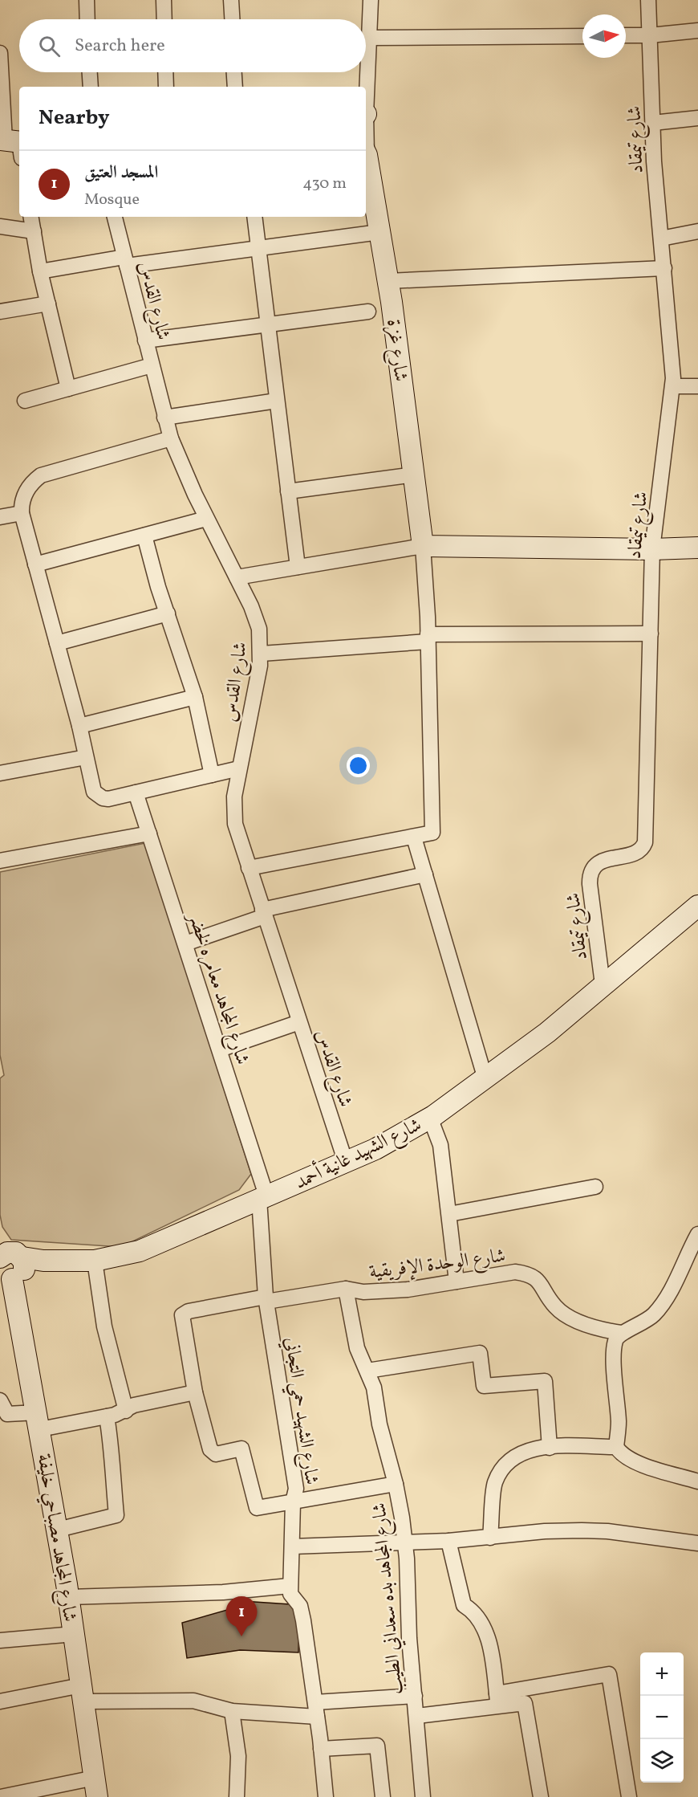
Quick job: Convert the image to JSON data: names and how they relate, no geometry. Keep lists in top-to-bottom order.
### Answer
{
  "streets": {
    "main road": ["شارع غزة", "شارع الشهيد غانية أحمد", "شارع المجاهد مصباحي خليفة"],
    "street": [
      "شارع تيمقاد",
      "شارع القدس",
      "شارع المجاهد معامره لخضر",
      "شارع الوحدة الإفريقية",
      "شارع الشهيد حمي التجاني",
      "شارع المجاهد بده سعداني الطيب"
    ]
  },
  "crossings": [
    ["شارع تيمقاد", "شارع الشهيد غانية أحمد"],
    ["شارع القدس", "شارع الشهيد غانية أحمد"],
    ["شارع المجاهد معامره لخضر", "شارع الشهيد غانية أحمد"],
    ["شارع المجاهد معامره لخضر", "شارع الشهيد حمي التجاني"],
    ["شارع الشهيد غانية أحمد", "شارع الشهيد حمي التجاني"],
    ["شارع الشهيد غانية أحمد", "شارع المجاهد مصباحي خليفة"],
    ["شارع الوحدة الإفريقية", "شارع الشهيد حمي التجاني"],
    ["شارع الوحدة الإفريقية", "شارع المجاهد بده سعداني الطيب"]
  ],
  "north": "right",
  "page": {
    "search": "Search here",
    "heading": "Nearby",
    "list": [
      {
        "mark": "1",
        "name": "المسجد العتيق",
        "note": "Mosque",
        "value": "430 m"
      }
    ],
    "pins": "1",
    "map_buttons": ["+", "−"]
  }
}
